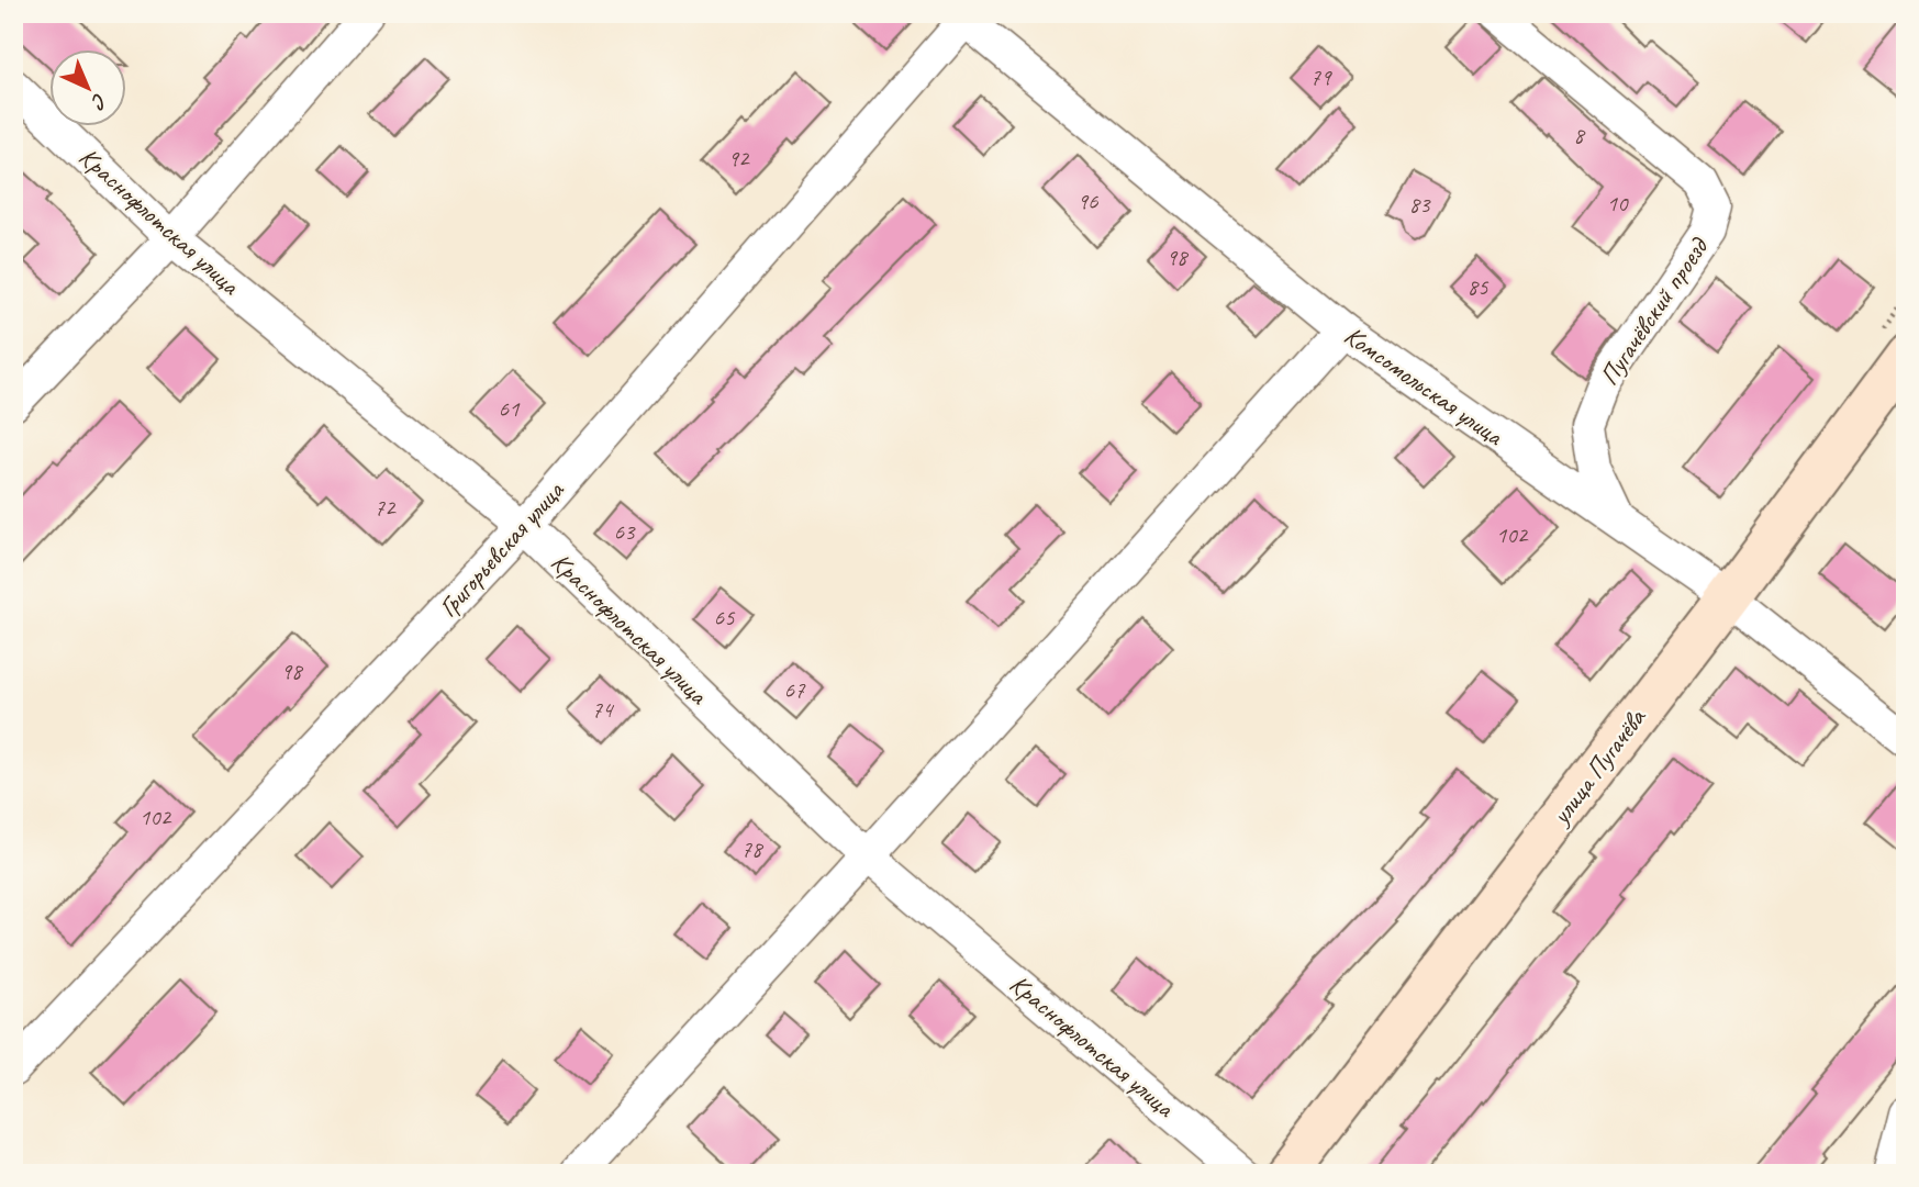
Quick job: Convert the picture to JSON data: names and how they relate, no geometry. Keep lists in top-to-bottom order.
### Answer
{
  "streets": {
    "main road": ["улица Пугачёва"],
    "street": [
      "Краснофлотская улица",
      "Пугачёвский проезд",
      "Комсомольская улица",
      "Григорьевская улица"
    ]
  },
  "crossings": [
    ["Краснофлотская улица", "Григорьевская улица"],
    ["Пугачёвский проезд", "Комсомольская улица"],
    ["Комсомольская улица", "Григорьевская улица"],
    ["Комсомольская улица", "улица Пугачёва"]
  ],
  "house_numbers": [
    "79",
    "8",
    "92",
    "96",
    "10",
    "83",
    "98",
    "85",
    "61",
    "72",
    "63",
    "102",
    "65",
    "98",
    "67",
    "74",
    "102",
    "78"
  ],
  "north": "bottom right"
}
